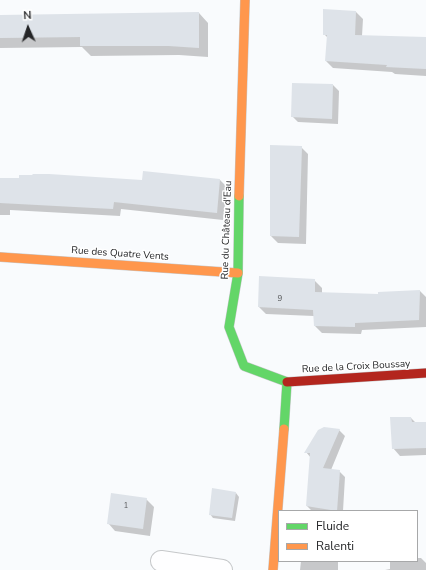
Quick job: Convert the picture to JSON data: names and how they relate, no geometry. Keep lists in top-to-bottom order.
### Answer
{
  "streets": {
    "street": ["Rue du Château d'Eau", "Rue des Quatre Vents", "Rue de la Croix Boussay"]
  },
  "crossings": [
    ["Rue du Château d'Eau", "Rue des Quatre Vents"],
    ["Rue du Château d'Eau", "Rue de la Croix Boussay"]
  ],
  "house_numbers": ["9", "1"],
  "legend": ["Fluide", "Ralenti"],
  "north": "top"
}
